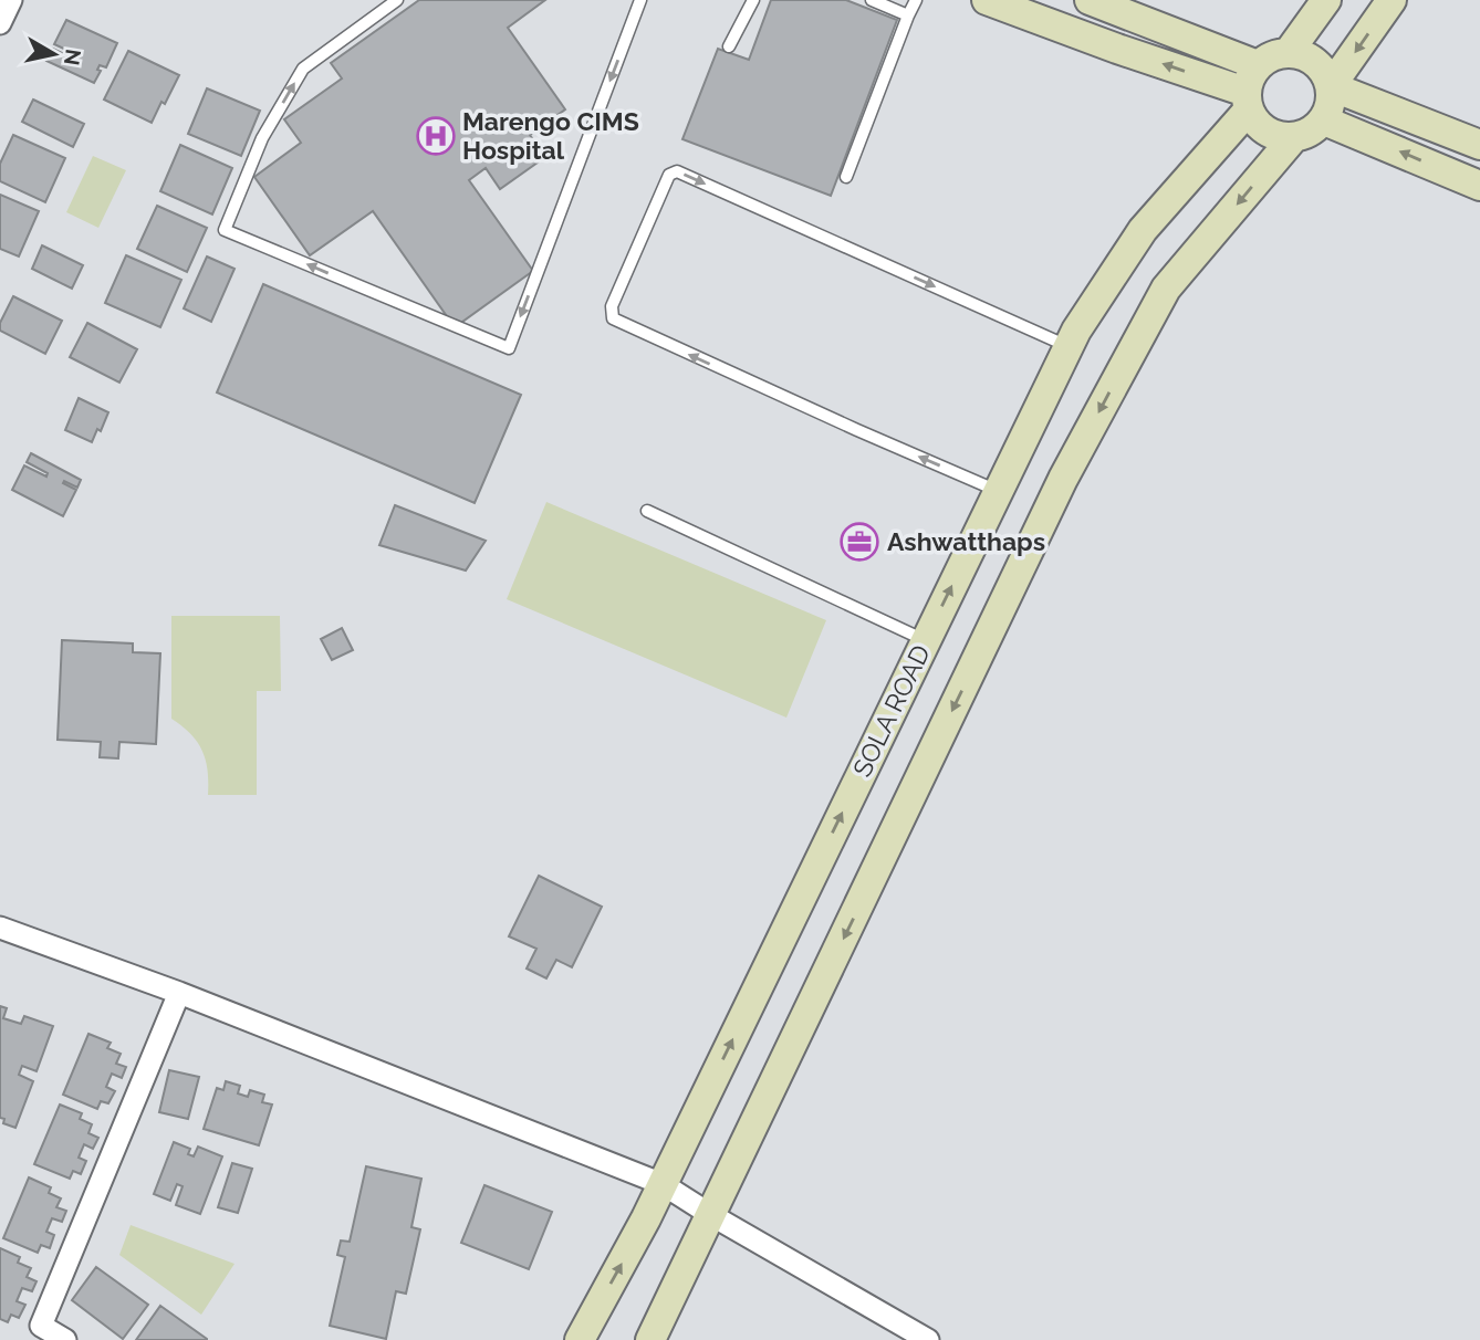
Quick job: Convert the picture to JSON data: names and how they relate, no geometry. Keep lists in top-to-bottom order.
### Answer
{
  "streets": {
    "main road": ["SOLA ROAD"]
  },
  "places": {
    "hospital": ["Marengo CIMS Hospital"],
    "office": ["Ashwatthaps"]
  },
  "north": "right"
}
